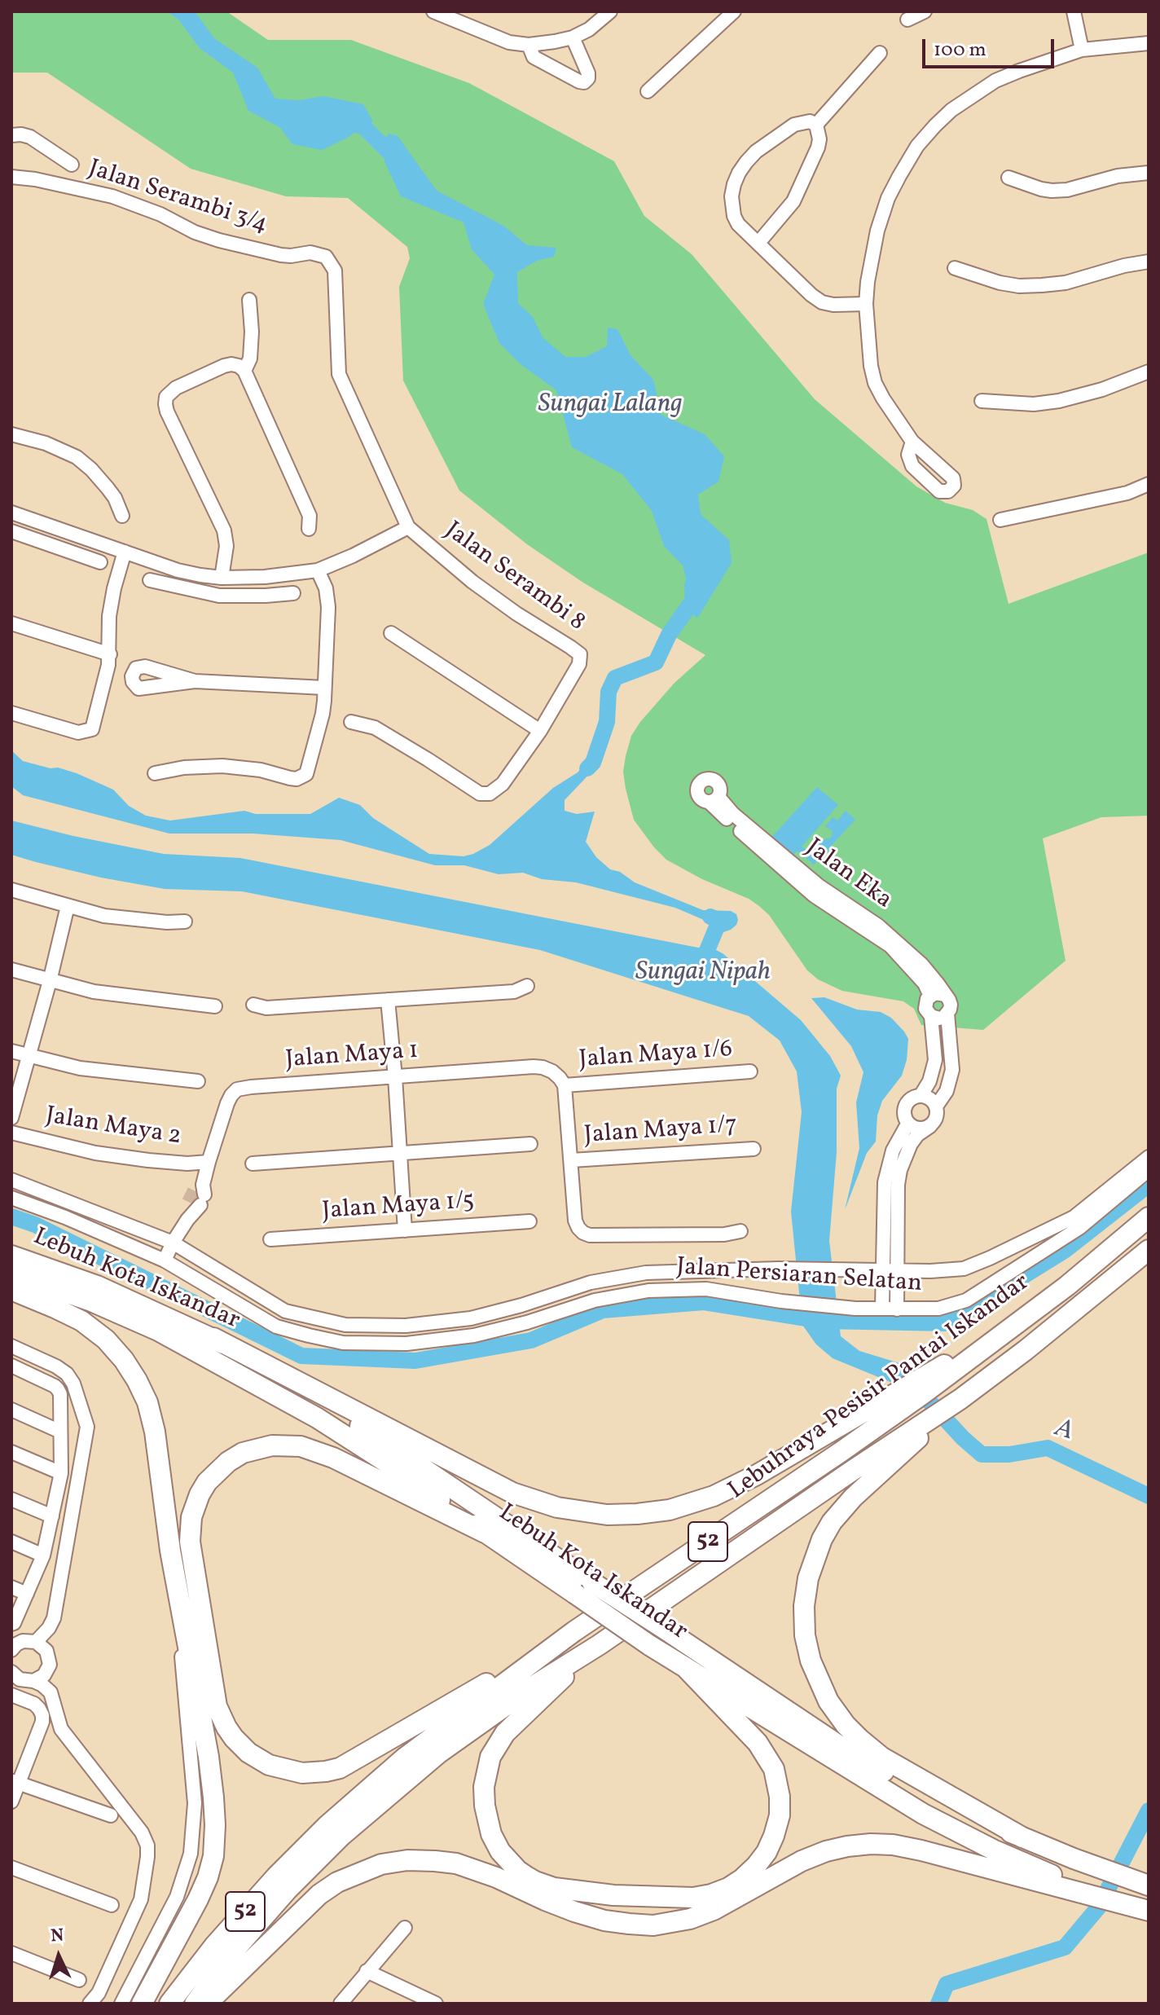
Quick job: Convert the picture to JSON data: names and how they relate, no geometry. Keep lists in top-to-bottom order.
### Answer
{
  "streets": {
    "highway": ["Lebuh Kota Iskandar", "Lebuhraya Pesisir Pantai Iskandar", "52"],
    "street": [
      "Jalan Serambi 3/4",
      "Jalan Serambi 8",
      "Jalan Eka",
      "Jalan Maya 1/6",
      "Jalan Maya 1",
      "Jalan Maya 2",
      "Jalan Maya 1/7",
      "Jalan Maya 1/5",
      "Jalan Persiaran Selatan"
    ]
  },
  "crossings": [
    ["Jalan Serambi 3/4", "Jalan Serambi 8"],
    ["Jalan Eka", "Jalan Persiaran Selatan"],
    ["Jalan Maya 1/6", "Jalan Maya 1"],
    ["Jalan Maya 1", "Jalan Maya 2"],
    ["Jalan Maya 1", "Jalan Persiaran Selatan"]
  ],
  "water": ["Sungai Lalang", "Sungai Nipah", "A"],
  "scale_bar": "100 m",
  "north": "top"
}
